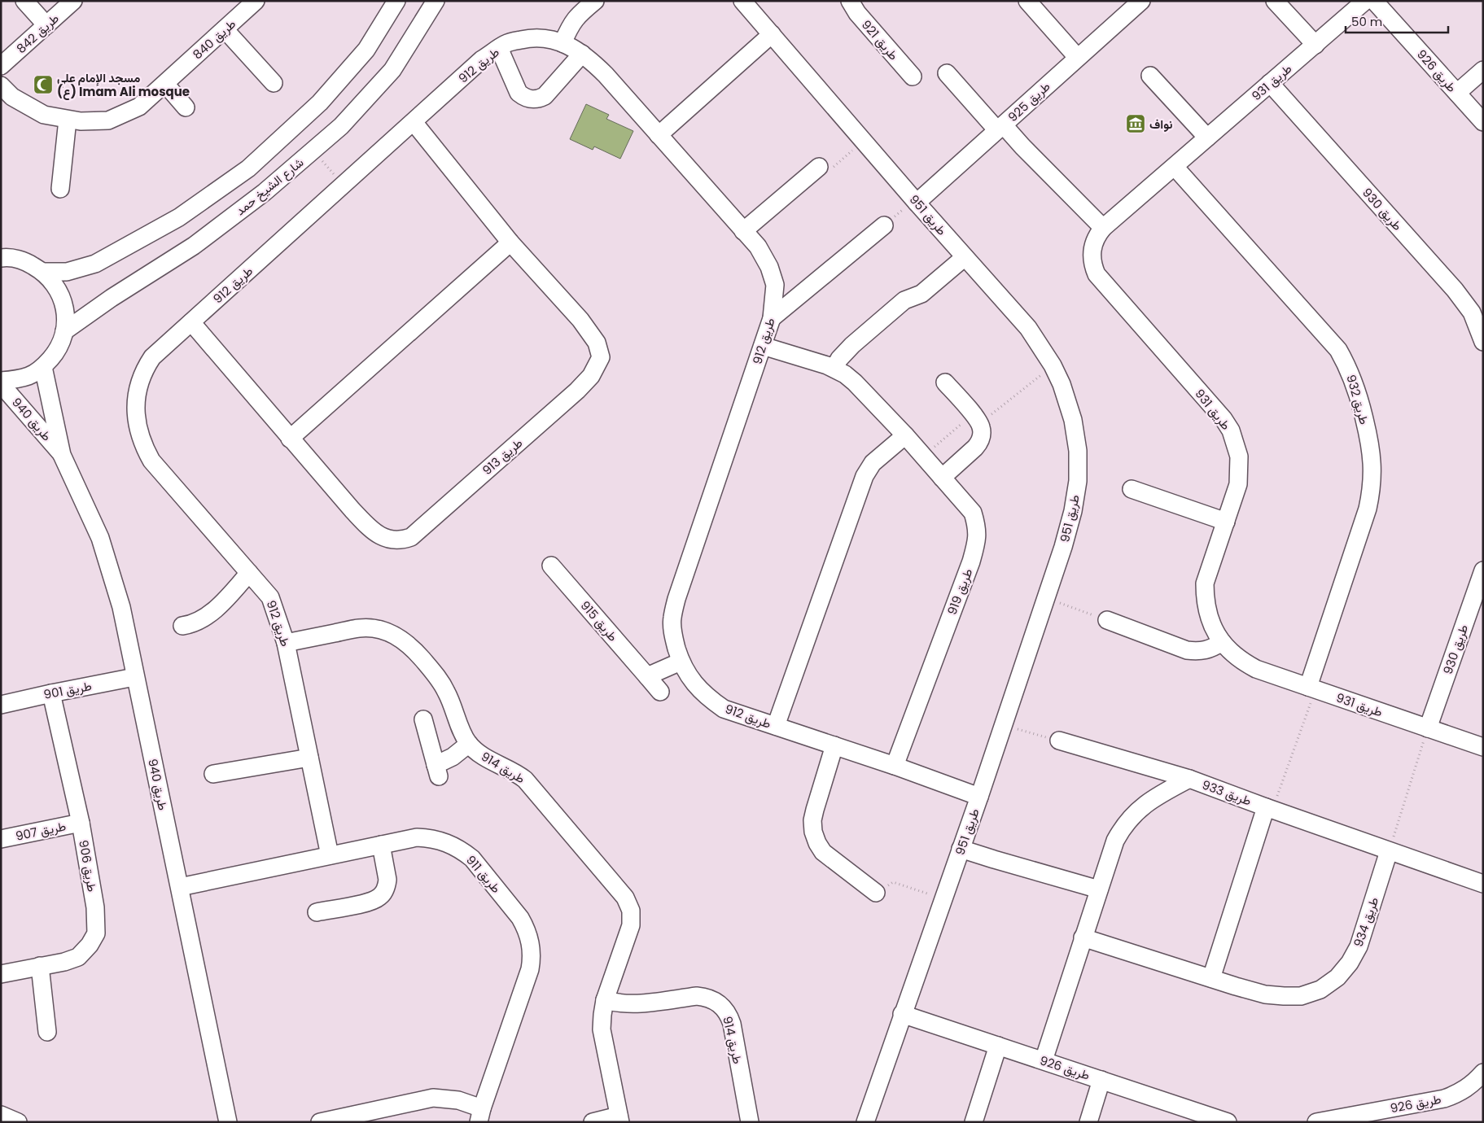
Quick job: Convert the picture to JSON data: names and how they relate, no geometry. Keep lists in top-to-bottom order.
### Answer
{
  "streets": {
    "street": [
      "طريق 842",
      "طريق 840",
      "طريق 921",
      "طريق 912",
      "طريق 926",
      "طريق 931",
      "طريق 925",
      "شارع الشيخ حمد",
      "طريق 930",
      "طريق 951",
      "طريق 932",
      "طريق 940",
      "طريق 913",
      "طريق 919",
      "طريق 915",
      "طريق 901",
      "طريق 914",
      "طريق 933",
      "طريق 907",
      "طريق 906",
      "طريق 911",
      "طريق 934"
    ]
  },
  "crossings": [
    ["طريق 912", "طريق 951"],
    ["طريق 912", "طريق 913"],
    ["طريق 912", "طريق 919"],
    ["طريق 912", "طريق 914"],
    ["طريق 912", "طريق 911"],
    ["طريق 926", "طريق 951"],
    ["طريق 926", "طريق 933"],
    ["طريق 931", "طريق 930"],
    ["طريق 931", "طريق 932"],
    ["طريق 925", "طريق 951"],
    ["طريق 940", "طريق 901"],
    ["طريق 940", "طريق 911"],
    ["طريق 901", "طريق 906"],
    ["طريق 933", "طريق 934"],
    ["طريق 907", "طريق 906"]
  ],
  "places": {
    "mosque": ["مسجد الإمام علي (ع) Imam Ali mosque"],
    "museum": ["نواف"]
  },
  "scale_bar": "50 m"
}
